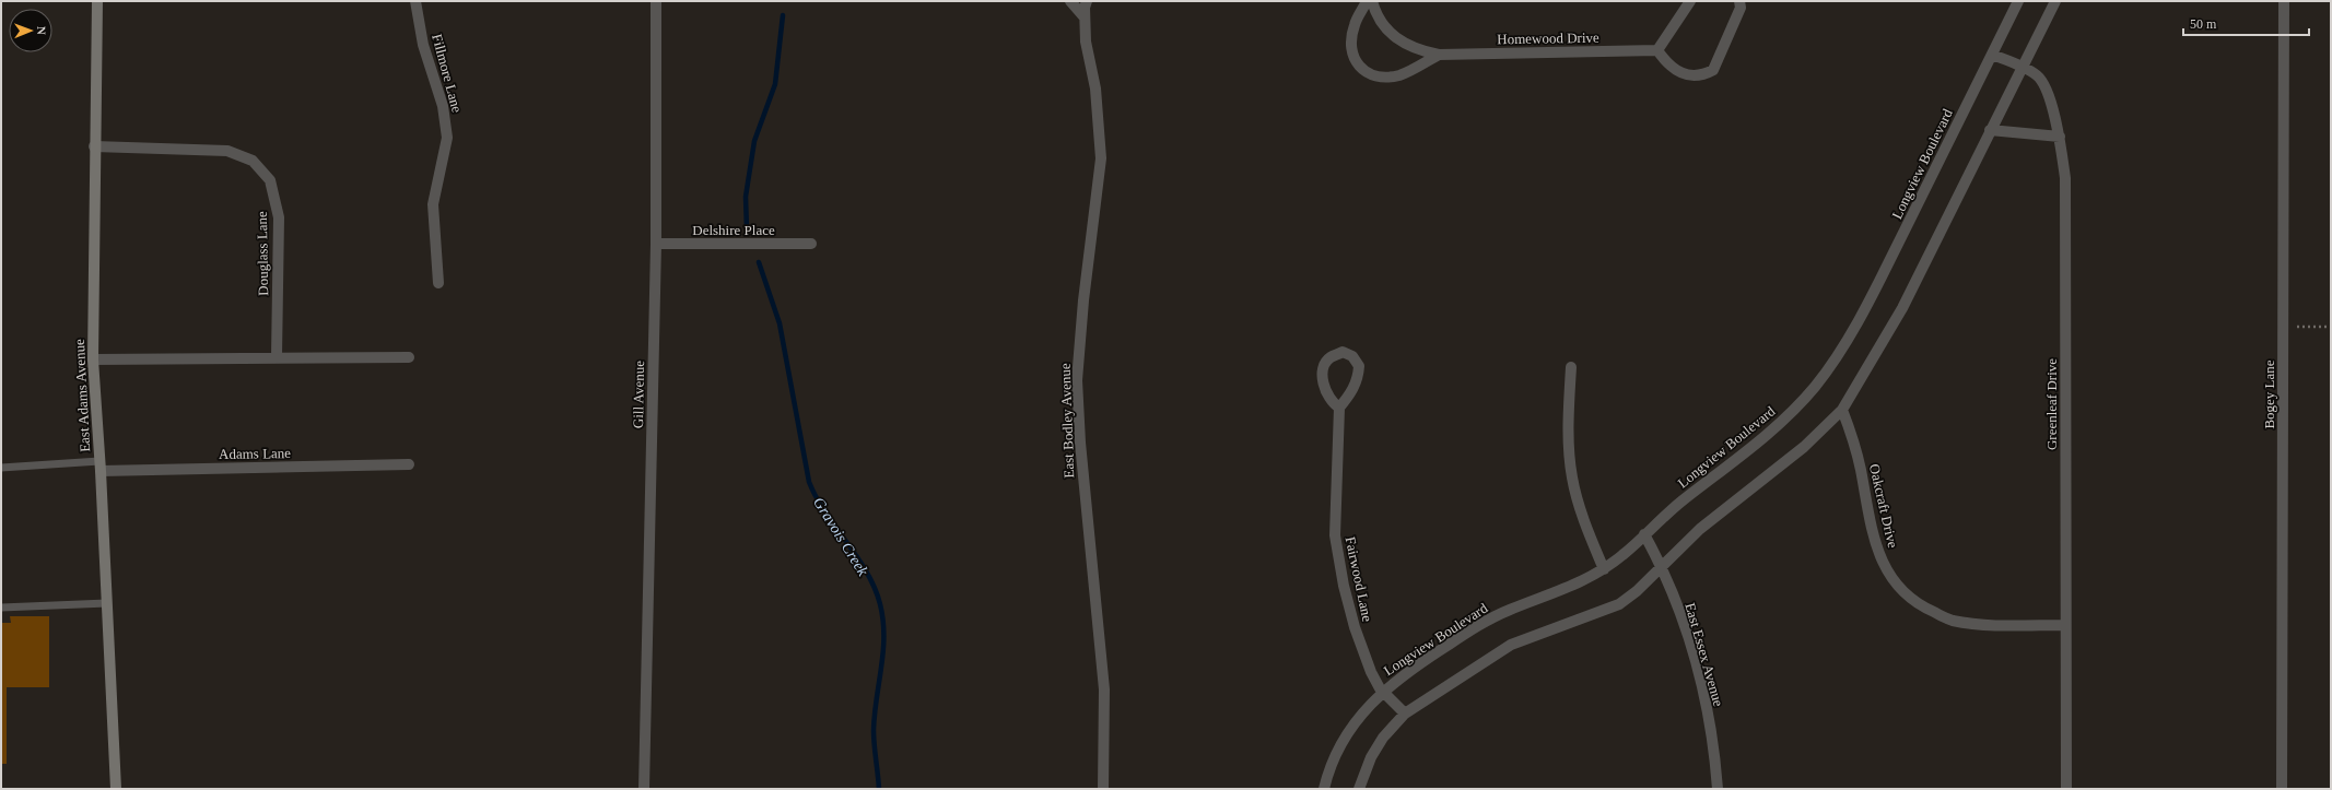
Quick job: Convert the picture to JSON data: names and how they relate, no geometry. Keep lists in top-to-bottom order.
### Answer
{
  "streets": {
    "main road": ["East Adams Avenue"],
    "street": [
      "Homewood Drive",
      "Fillmore Lane",
      "Longview Boulevard",
      "Delshire Place",
      "Douglass Lane",
      "Gill Avenue",
      "Bogey Lane",
      "Greenleaf Drive",
      "East Bodley Avenue",
      "Adams Lane",
      "Oakcraft Drive",
      "Fairwood Lane",
      "East Essex Avenue"
    ]
  },
  "crossings": [
    ["Longview Boulevard", "Greenleaf Drive"],
    ["Longview Boulevard", "Fairwood Lane"],
    ["Longview Boulevard", "East Essex Avenue"],
    ["Delshire Place", "Gill Avenue"],
    ["Douglass Lane", "East Adams Avenue"],
    ["East Adams Avenue", "Adams Lane"],
    ["Greenleaf Drive", "Oakcraft Drive"]
  ],
  "water": ["Gravois Creek"],
  "scale_bar": "50 m",
  "north": "right"
}
